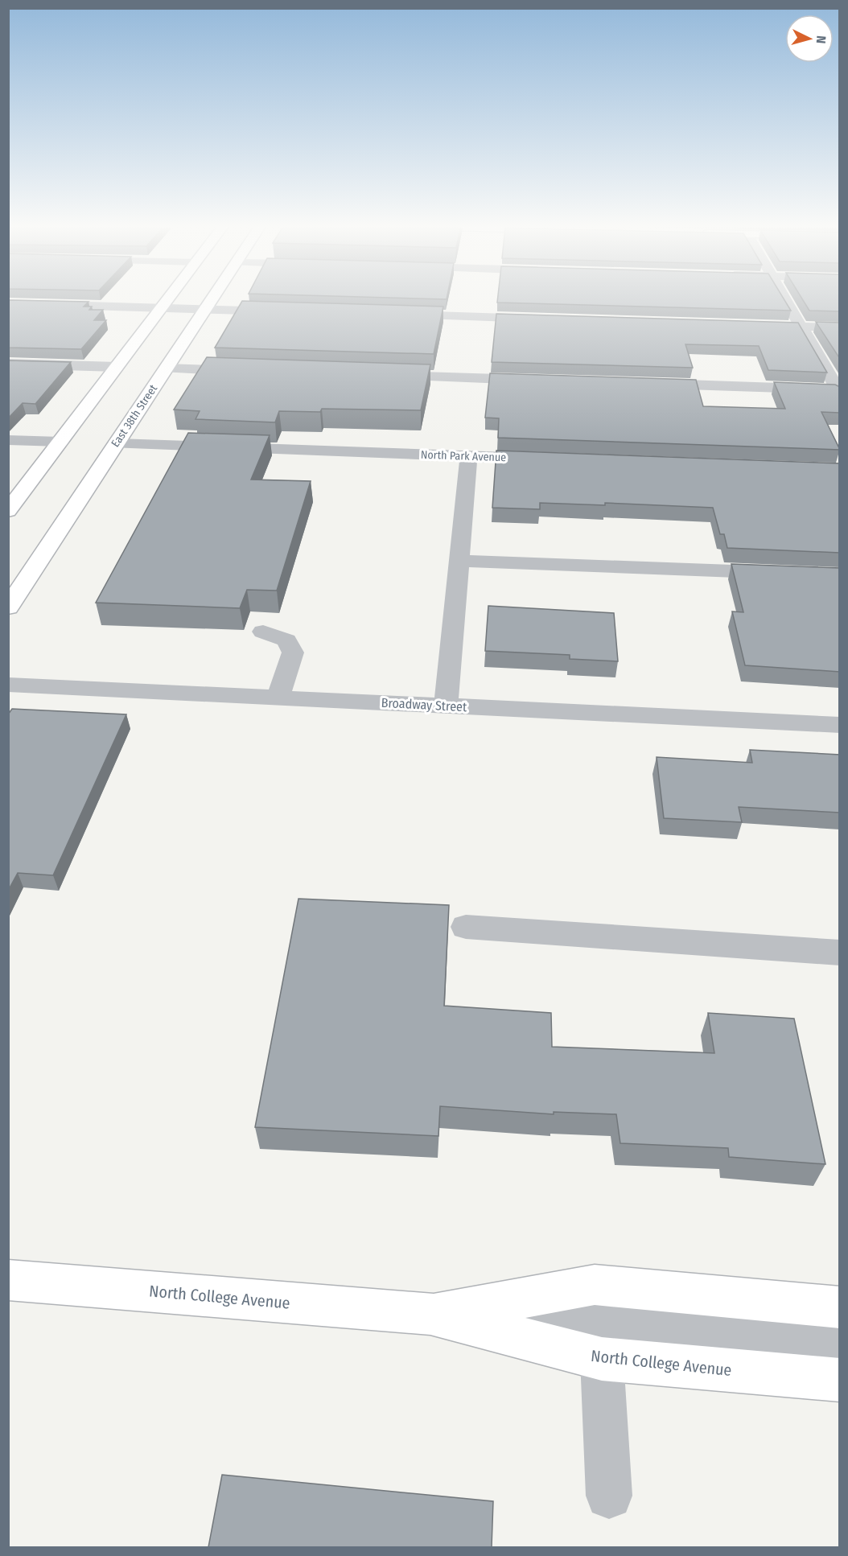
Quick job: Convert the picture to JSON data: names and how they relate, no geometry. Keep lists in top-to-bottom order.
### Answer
{
  "streets": {
    "main road": ["East 38th Street", "North College Avenue"],
    "street": ["North Park Avenue", "Broadway Street"]
  },
  "crossings": [
    ["East 38th Street", "North Park Avenue"]
  ],
  "north": "right"
}
